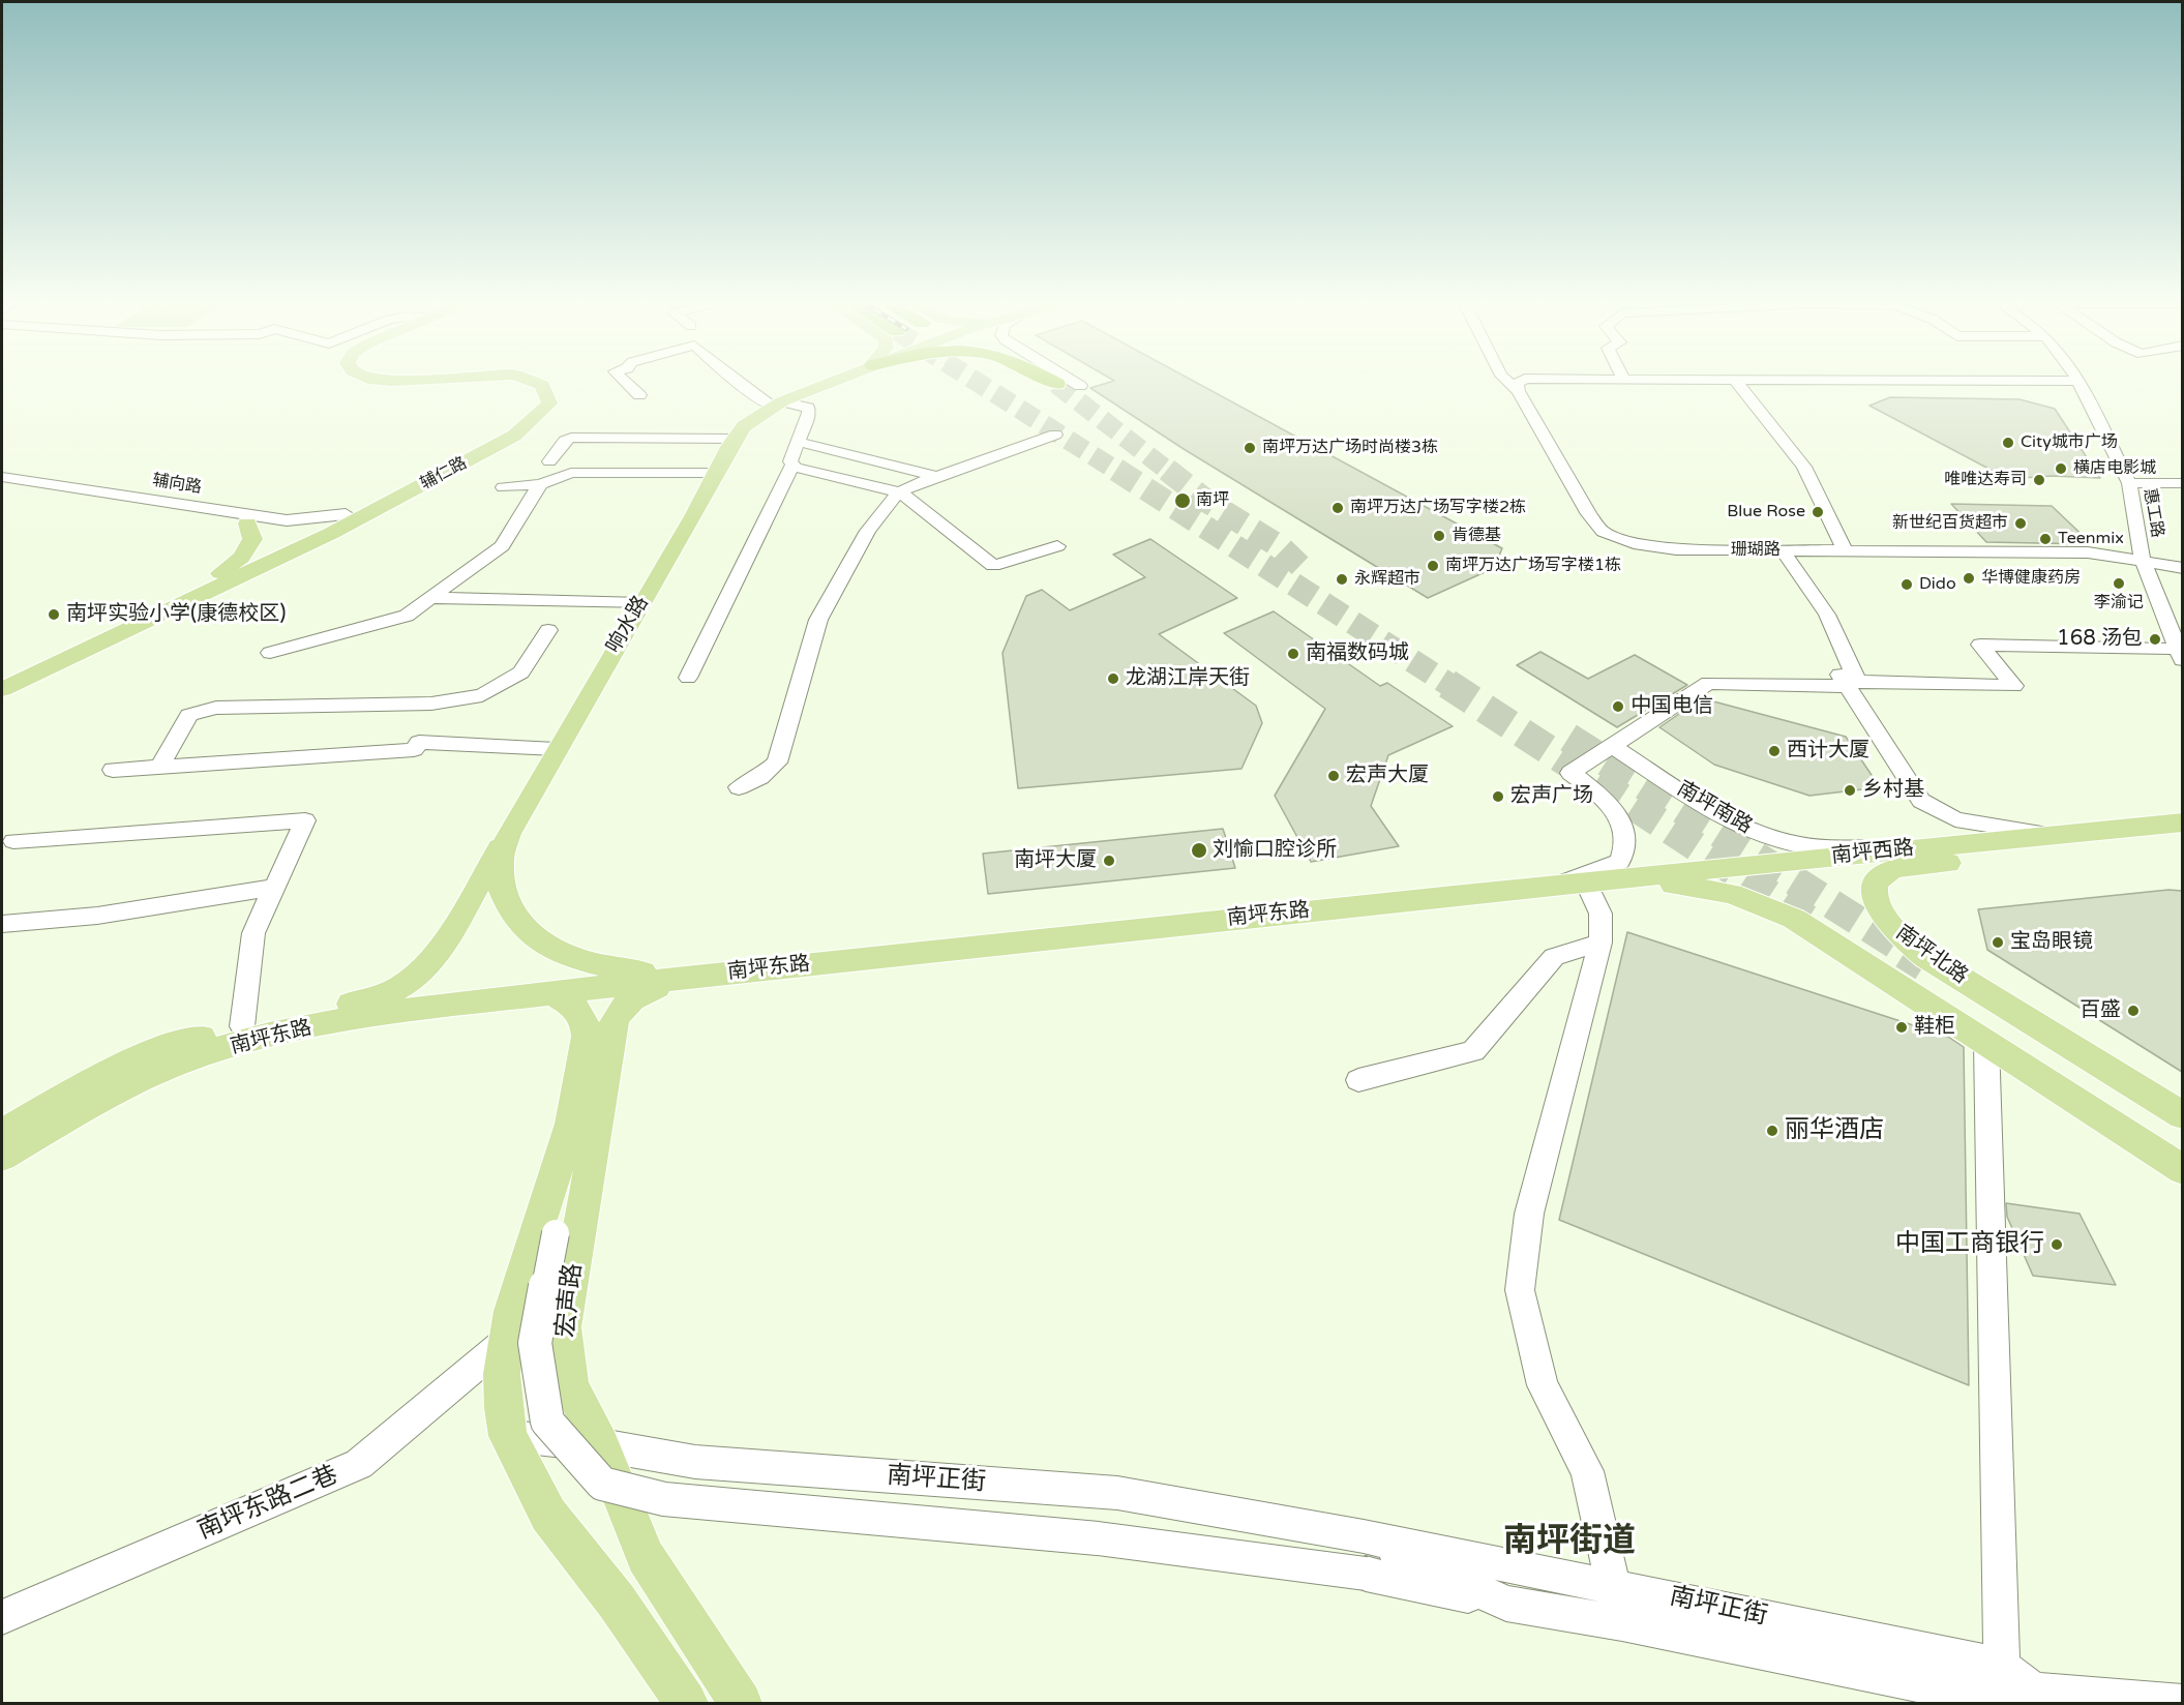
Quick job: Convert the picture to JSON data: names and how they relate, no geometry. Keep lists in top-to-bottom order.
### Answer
{
  "streets": {
    "main road": [
      "辅仁路",
      "响水路",
      "南坪西路",
      "南坪东路",
      "南坪北路",
      "宏声路"
    ],
    "street": [
      "辅向路",
      "惠工路",
      "珊瑚路",
      "南坪南路",
      "南坪正街",
      "南坪东路二巷"
    ]
  },
  "crossings": [
    ["辅仁路", "辅向路"],
    ["惠工路", "珊瑚路"],
    ["响水路", "南坪东路"],
    ["响水路", "宏声路"],
    ["南坪南路", "南坪西路"],
    ["南坪西路", "南坪东路"],
    ["南坪西路", "南坪北路"],
    ["南坪东路", "南坪北路"],
    ["南坪东路", "宏声路"],
    ["宏声路", "南坪正街"]
  ],
  "districts": ["南坪街道"],
  "places": [
    "City城市广场",
    "南坪万达广场时尚楼3栋",
    "横店电影城",
    "唯唯达寿司",
    "南坪",
    "南坪万达广场写字楼2栋",
    "Blue Rose",
    "新世纪百货超市",
    "肯德基",
    "Teenmix",
    "南坪万达广场写字楼1栋",
    "华博健康药房",
    "永辉超市",
    "李渝记",
    "Dido",
    "南坪实验小学(康德校区)",
    "168 汤包",
    "南福数码城",
    "龙湖江岸天街",
    "中国电信",
    "西计大厦",
    "宏声大厦",
    "乡村基",
    "宏声广场",
    "刘愉口腔诊所",
    "南坪大厦",
    "宝岛眼镜",
    "百盛",
    "鞋柜",
    "丽华酒店",
    "中国工商银行"
  ]
}
